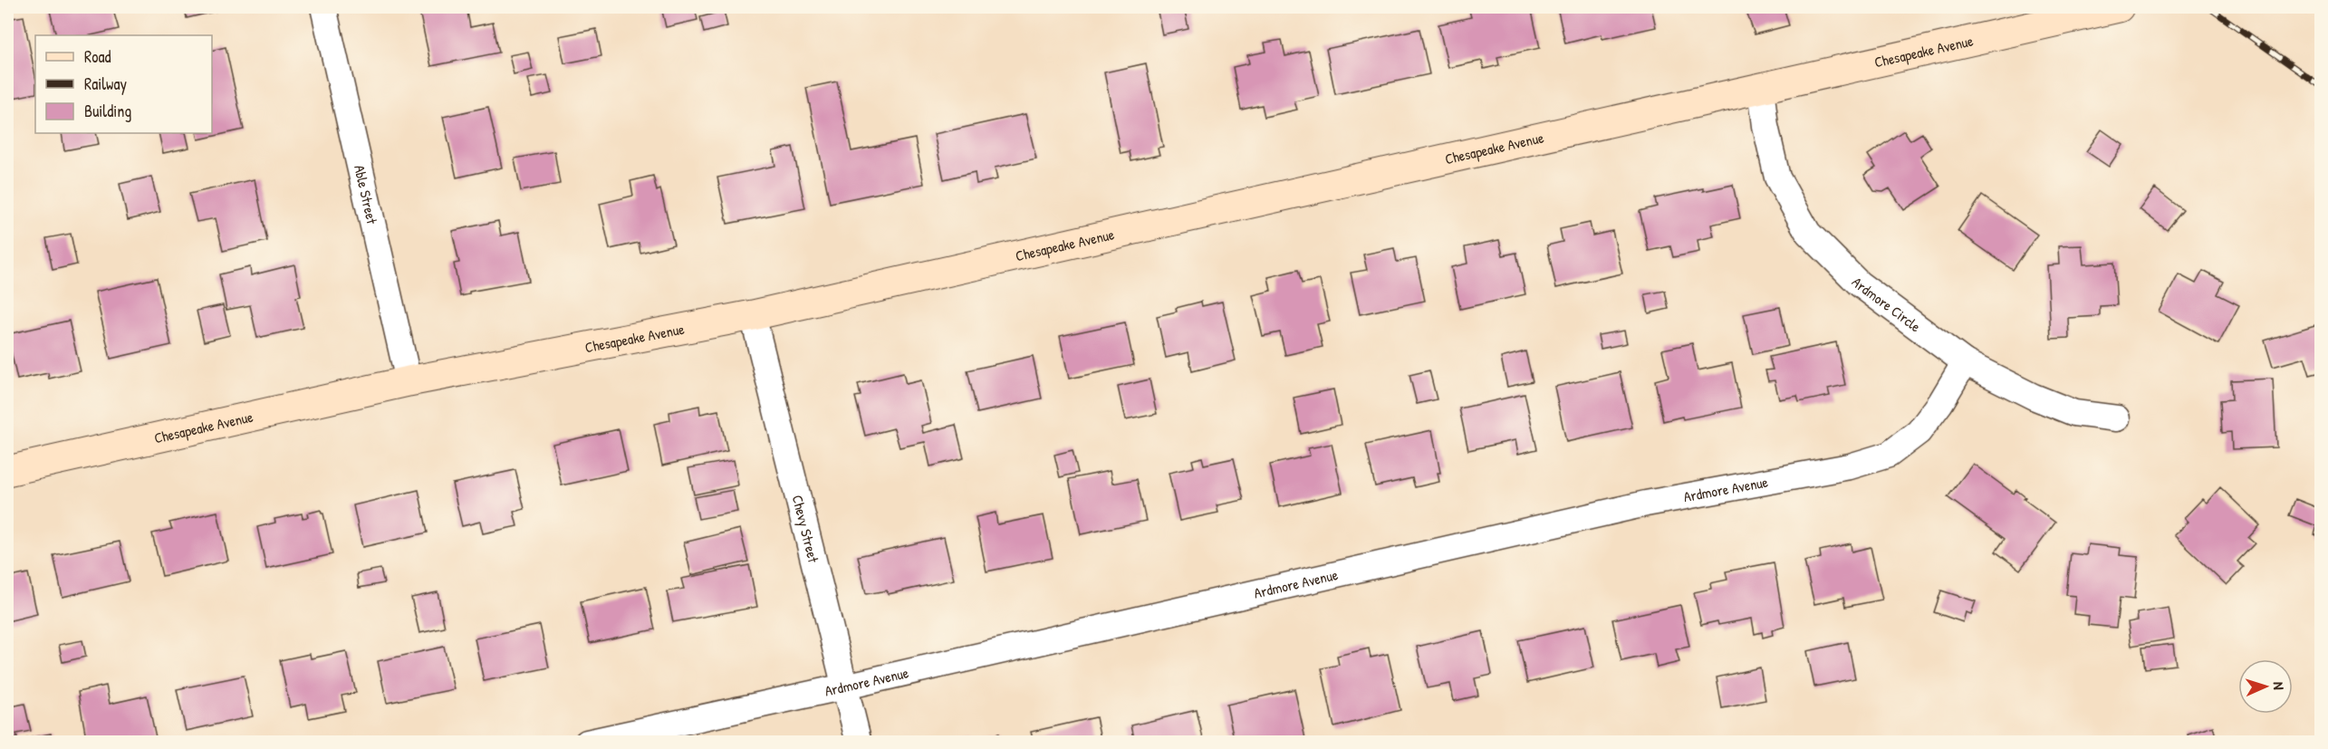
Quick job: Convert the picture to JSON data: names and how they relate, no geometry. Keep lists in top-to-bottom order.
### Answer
{
  "streets": {
    "street": [
      "Chesapeake Avenue",
      "Able Street",
      "Ardmore Circle",
      "Ardmore Avenue",
      "Chevy Street"
    ]
  },
  "crossings": [
    ["Chesapeake Avenue", "Able Street"],
    ["Chesapeake Avenue", "Ardmore Circle"],
    ["Chesapeake Avenue", "Chevy Street"],
    ["Ardmore Circle", "Ardmore Avenue"],
    ["Ardmore Avenue", "Chevy Street"]
  ],
  "legend": ["Road", "Railway", "Building"],
  "north": "right"
}
